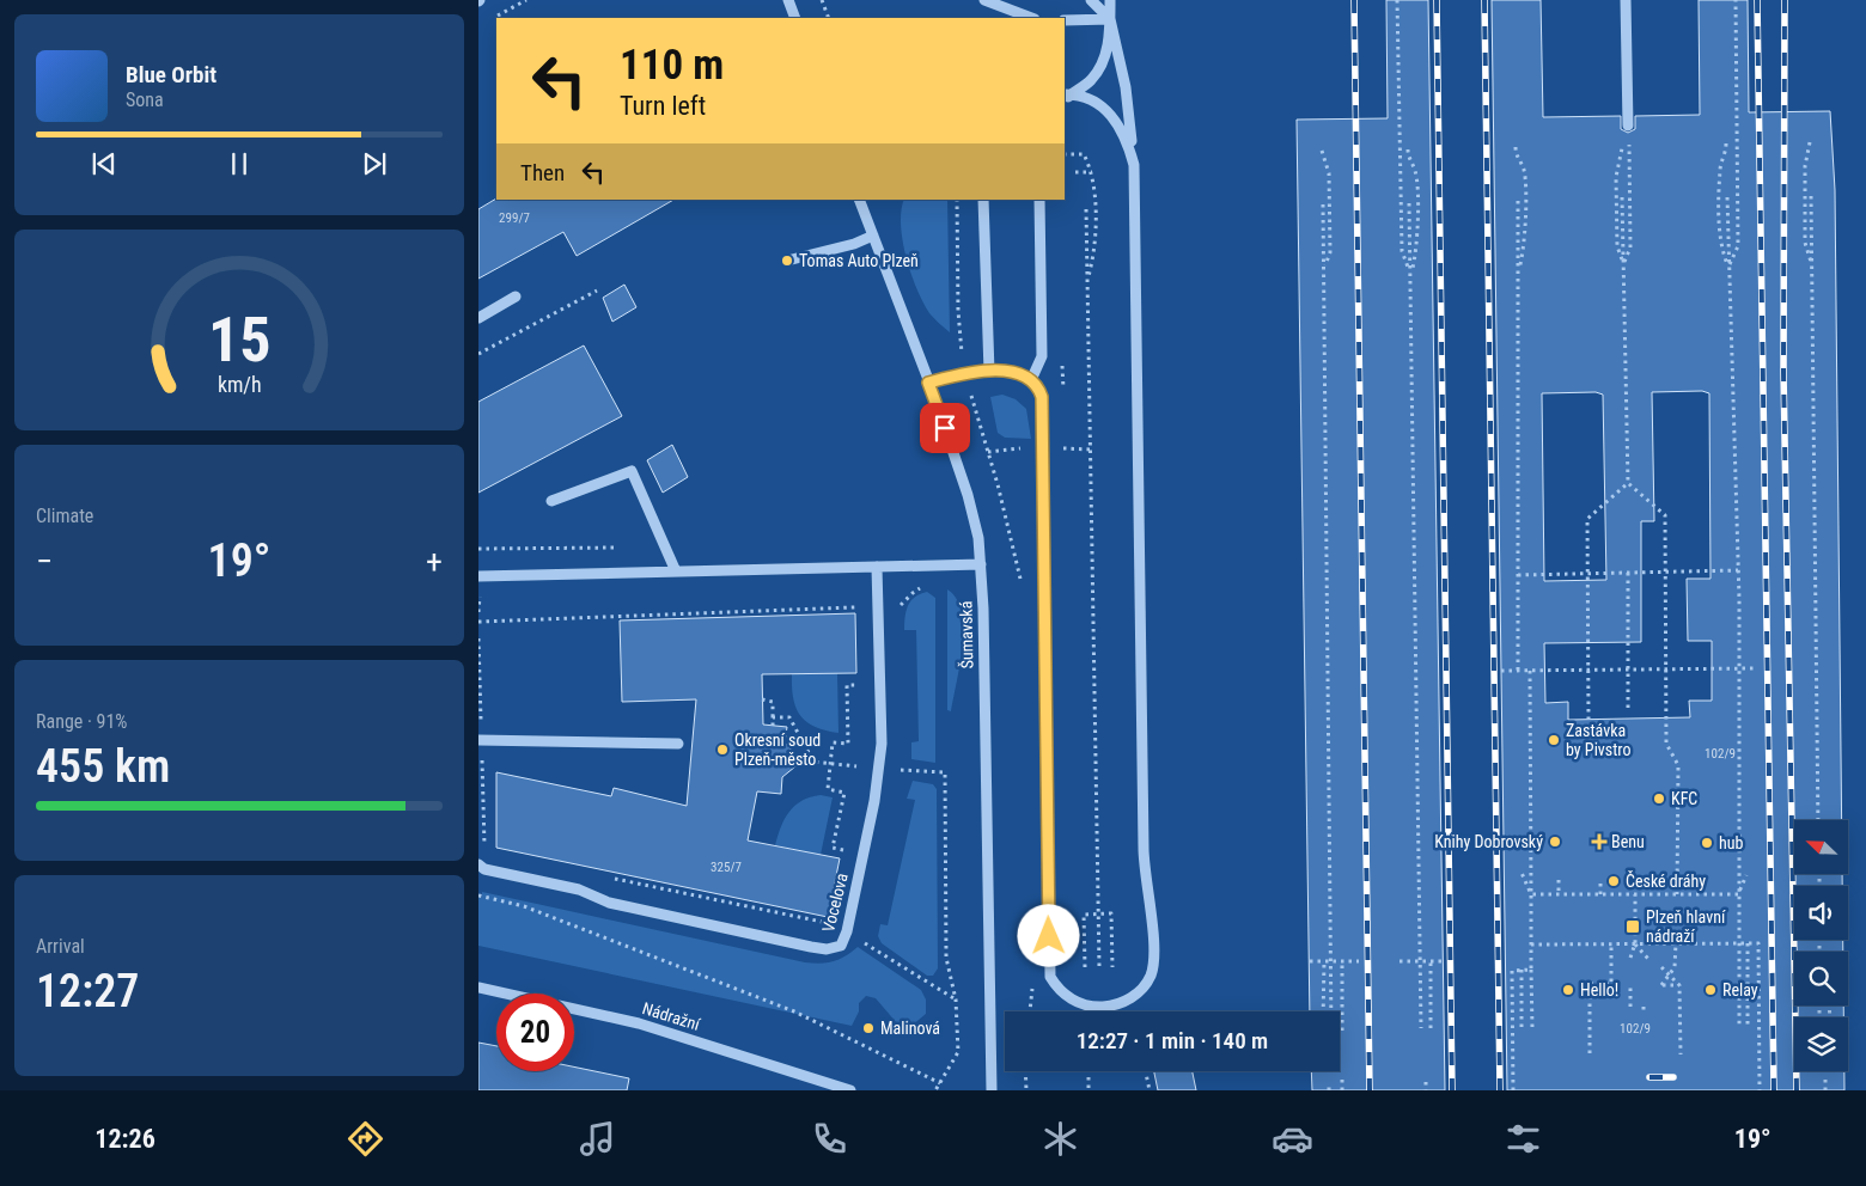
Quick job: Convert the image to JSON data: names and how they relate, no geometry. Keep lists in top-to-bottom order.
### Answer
{
  "streets": {
    "street": ["Šumavská", "Vocelova", "Nádražní"]
  },
  "places": {
    "other": [
      "Tomas Auto Plzeň",
      "Zastávka by Pivstro",
      "Okresní soud Plzeň-město",
      "KFC",
      "Knihy Dobrovský",
      "hub",
      "České dráhy",
      "Hello!",
      "Relay",
      "Malinová"
    ],
    "health": ["Benu"],
    "transit": ["Plzeň hlavní nádraží"]
  },
  "house_numbers": [
    "299/7",
    "102/9",
    "325/7",
    "102/9"
  ],
  "north": "top left",
  "page": {
    "turn": ["110 m", "Turn left"],
    "song": ["Blue Orbit", "Sona"],
    "then": "Then",
    "tile": [
      "Climate",
      ["Range · 91%", "455 km"],
      ["Arrival", "12:27"]
    ],
    "heat": ["−", "19°", "+"],
    "limit": "20",
    "trip": "12:27 · 1 min · 140 m",
    "tabs": ["12:26", "19°"],
    "gauge": ["15", "km/h"]
  }
}
